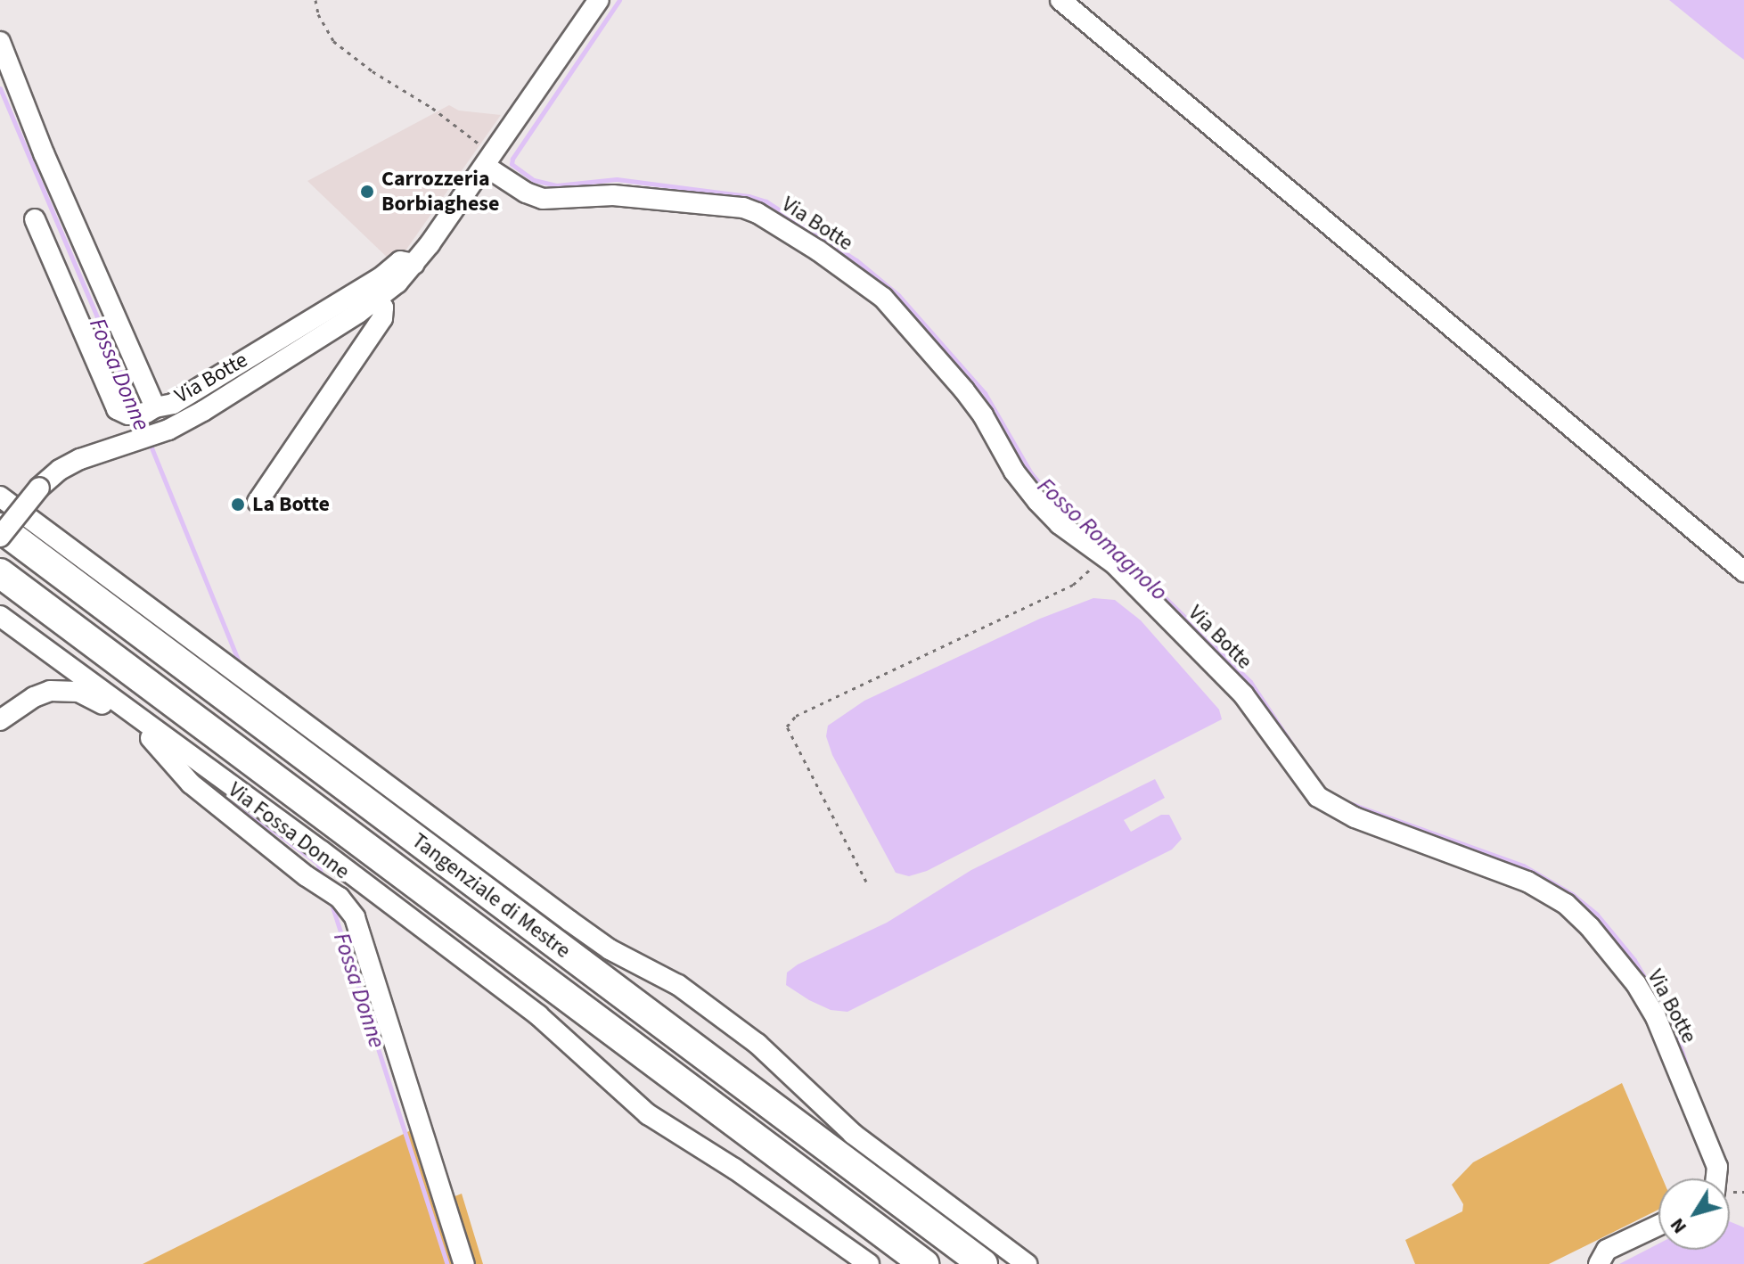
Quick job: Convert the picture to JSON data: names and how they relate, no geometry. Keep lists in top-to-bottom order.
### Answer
{
  "streets": {
    "highway": ["Tangenziale di Mestre"],
    "street": ["Via Botte", "Via Fossa Donne"]
  },
  "water": ["Fossa Donne", "Fosso Romagnolo"],
  "places": ["Carrozzeria Borbiaghese", "La Botte"],
  "north": "bottom left"
}
